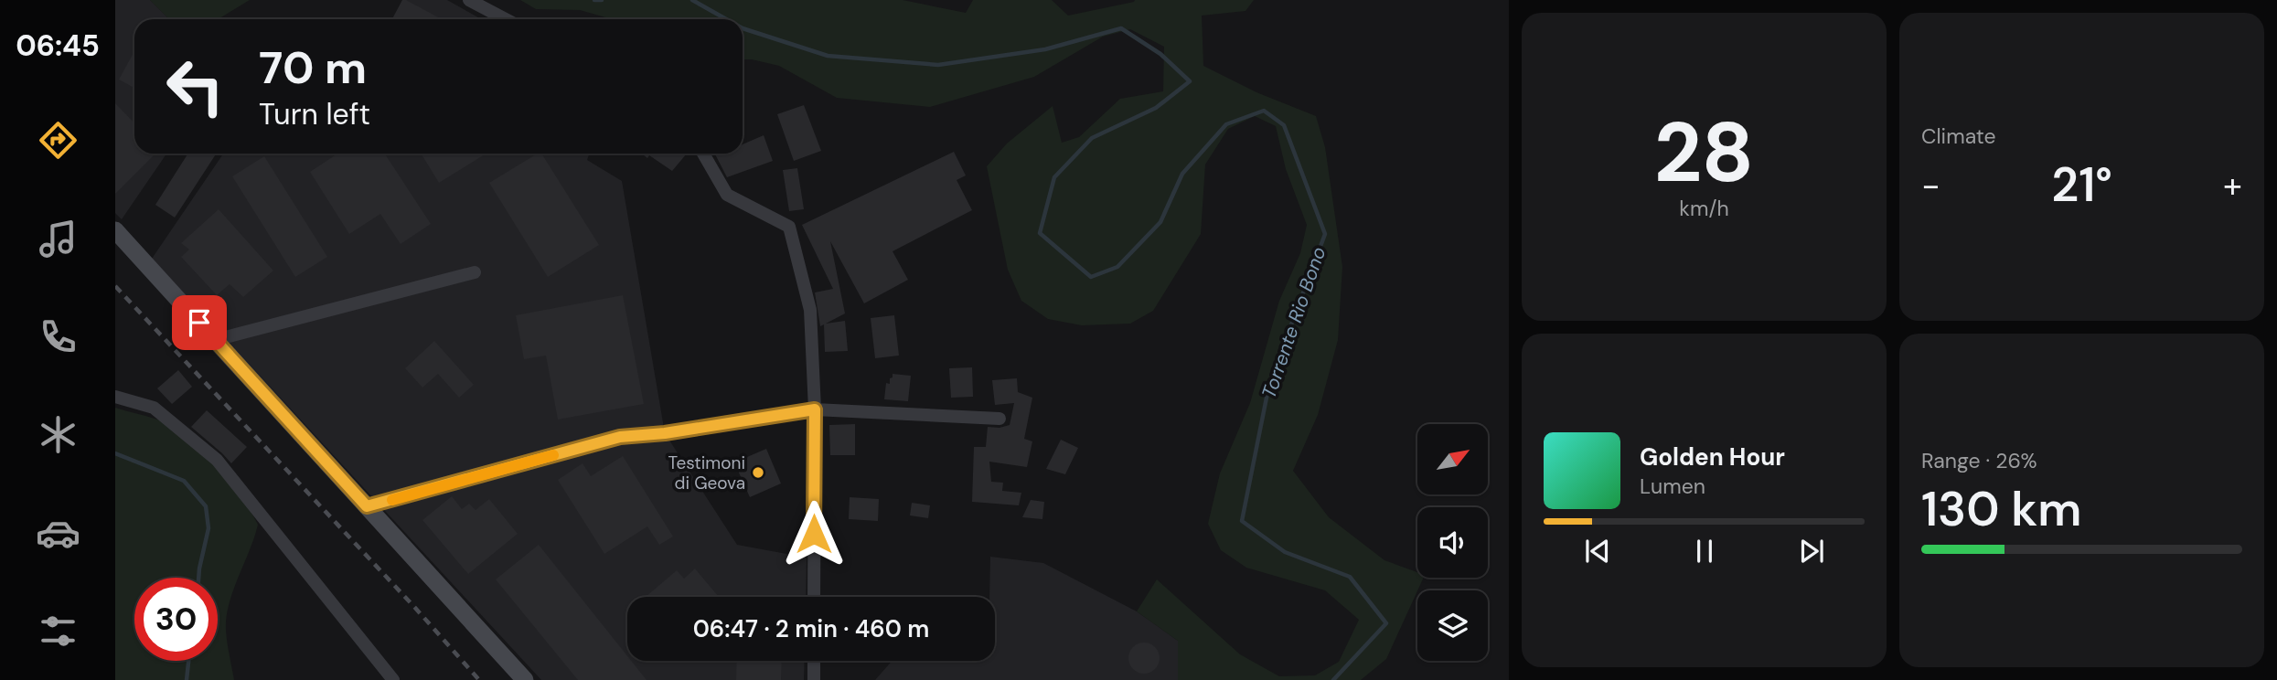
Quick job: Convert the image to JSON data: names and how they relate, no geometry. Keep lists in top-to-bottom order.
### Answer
{
  "water": ["Torrente Rio Bono"],
  "places": ["Testimoni di Geova"],
  "north": "top right",
  "page": {
    "tabs": "06:45",
    "tile": [
      ["28", "km/h"],
      "Climate",
      ["Range · 26%", "130 km"]
    ],
    "turn": ["70 m", "Turn left"],
    "heat": ["−", "21°", "+"],
    "song": ["Golden Hour", "Lumen"],
    "limit": "30",
    "trip": "06:47 · 2 min · 460 m"
  }
}
